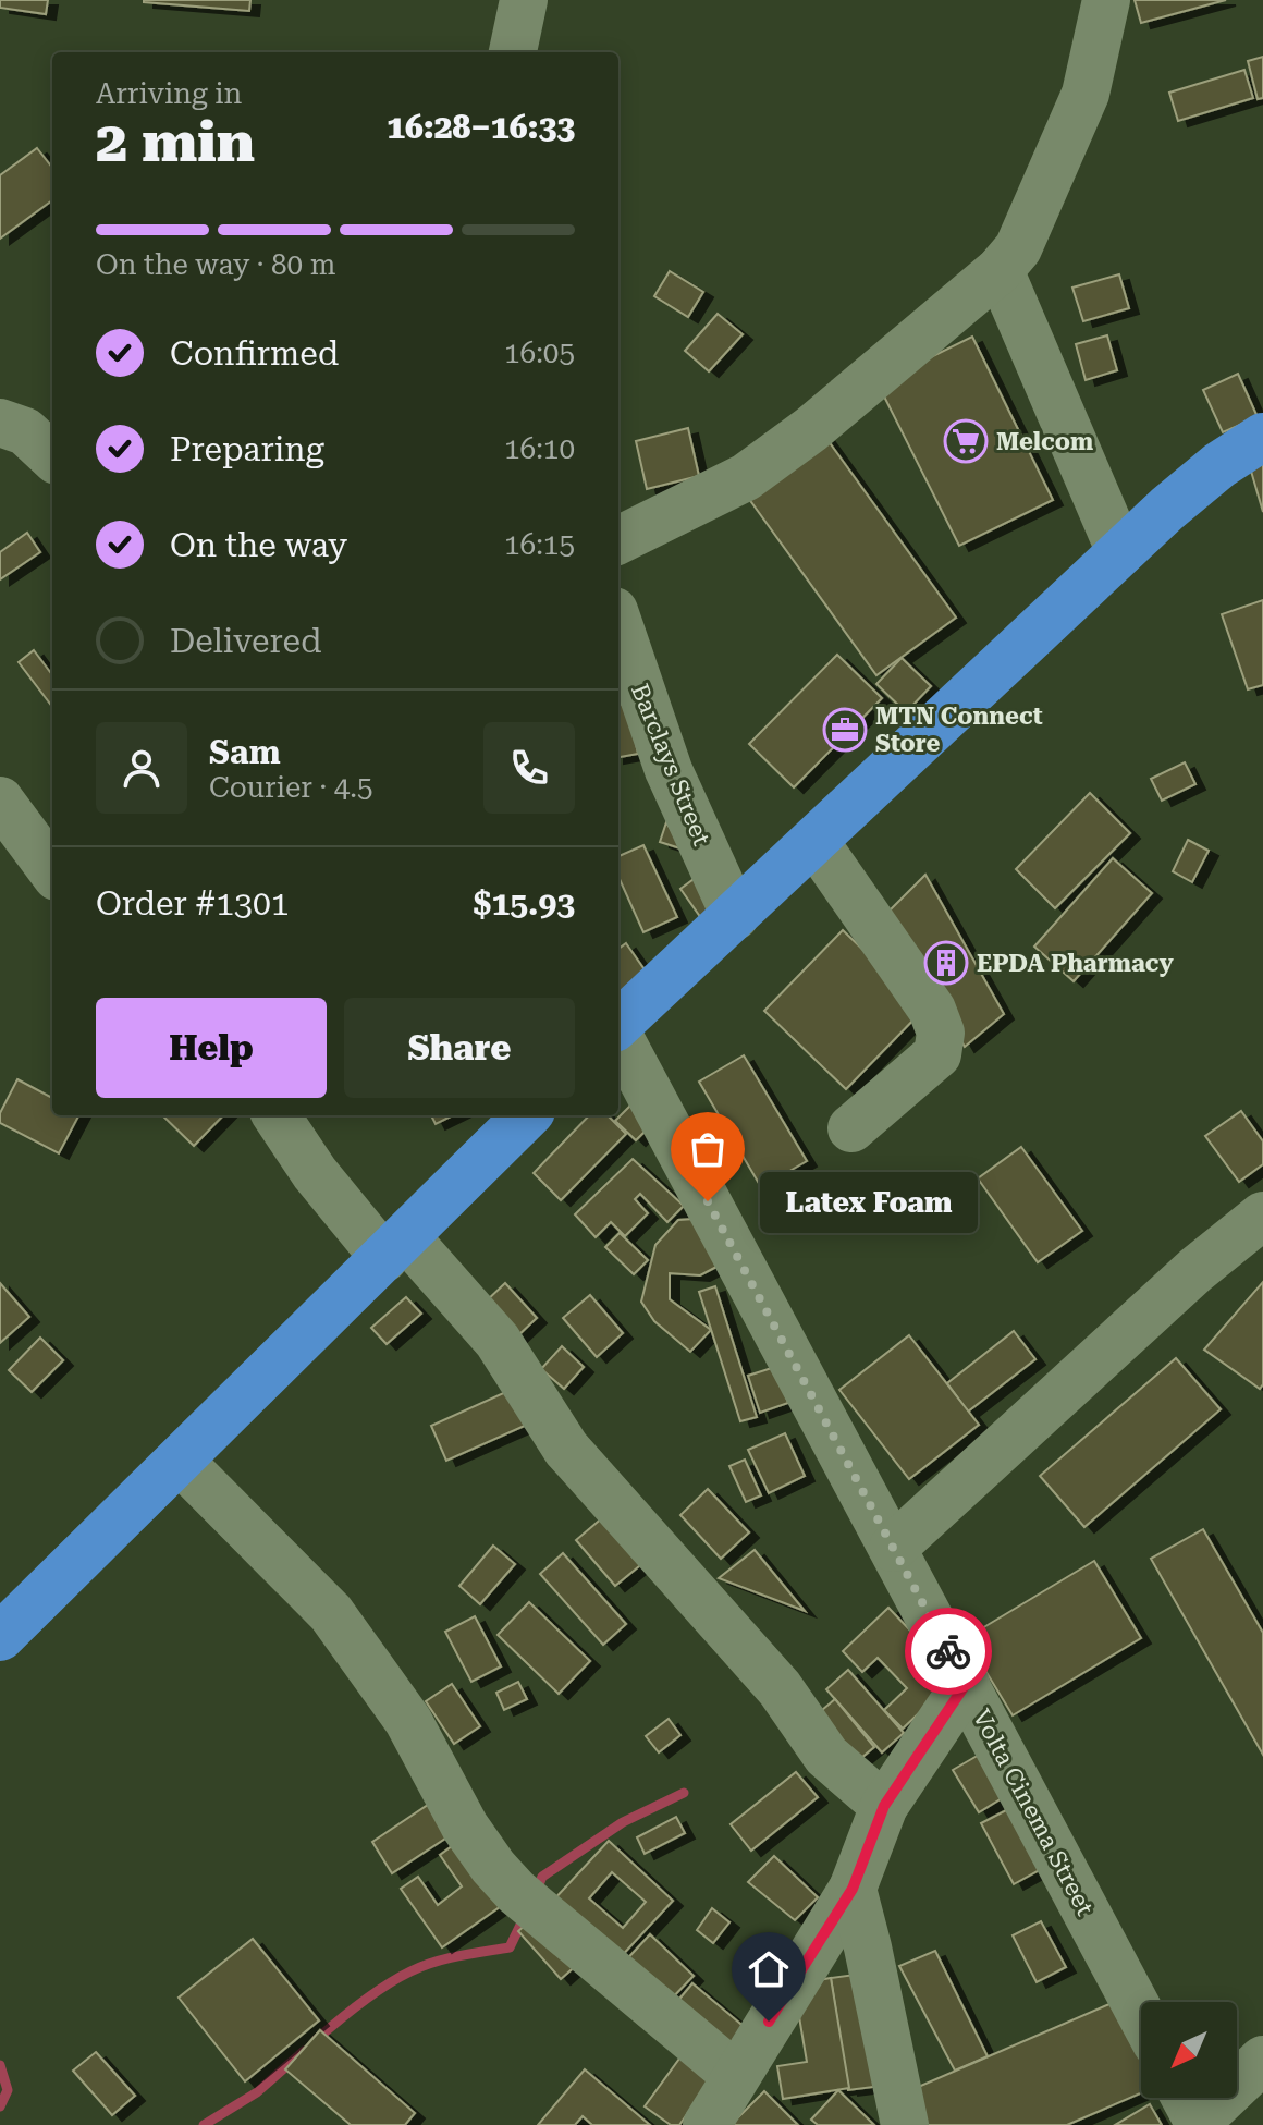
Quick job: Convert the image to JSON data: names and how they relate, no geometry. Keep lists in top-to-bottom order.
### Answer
{
  "streets": {
    "street": ["Barclays Street", "Volta Cinema Street"]
  },
  "places": {
    "supermarket": ["Melcom"],
    "office": ["MTN Connect Store"],
    "building": ["EPDA Pharmacy"],
    "other": ["Latex Foam"]
  },
  "north": "bottom left",
  "page": {
    "heading": ["2 min", "Arriving in", "16:28–16:33"],
    "panel": [
      "Sam",
      "Courier · 4.5",
      "Order #1301",
      "$15.93"
    ],
    "bar": "On the way · 80 m",
    "list": [
      ["Confirmed", "16:05"],
      ["Preparing", "16:10"],
      ["On the way", "16:15"],
      "Delivered"
    ],
    "buttons": ["Help", "Share"],
    "bubble": "Latex Foam"
  }
}
